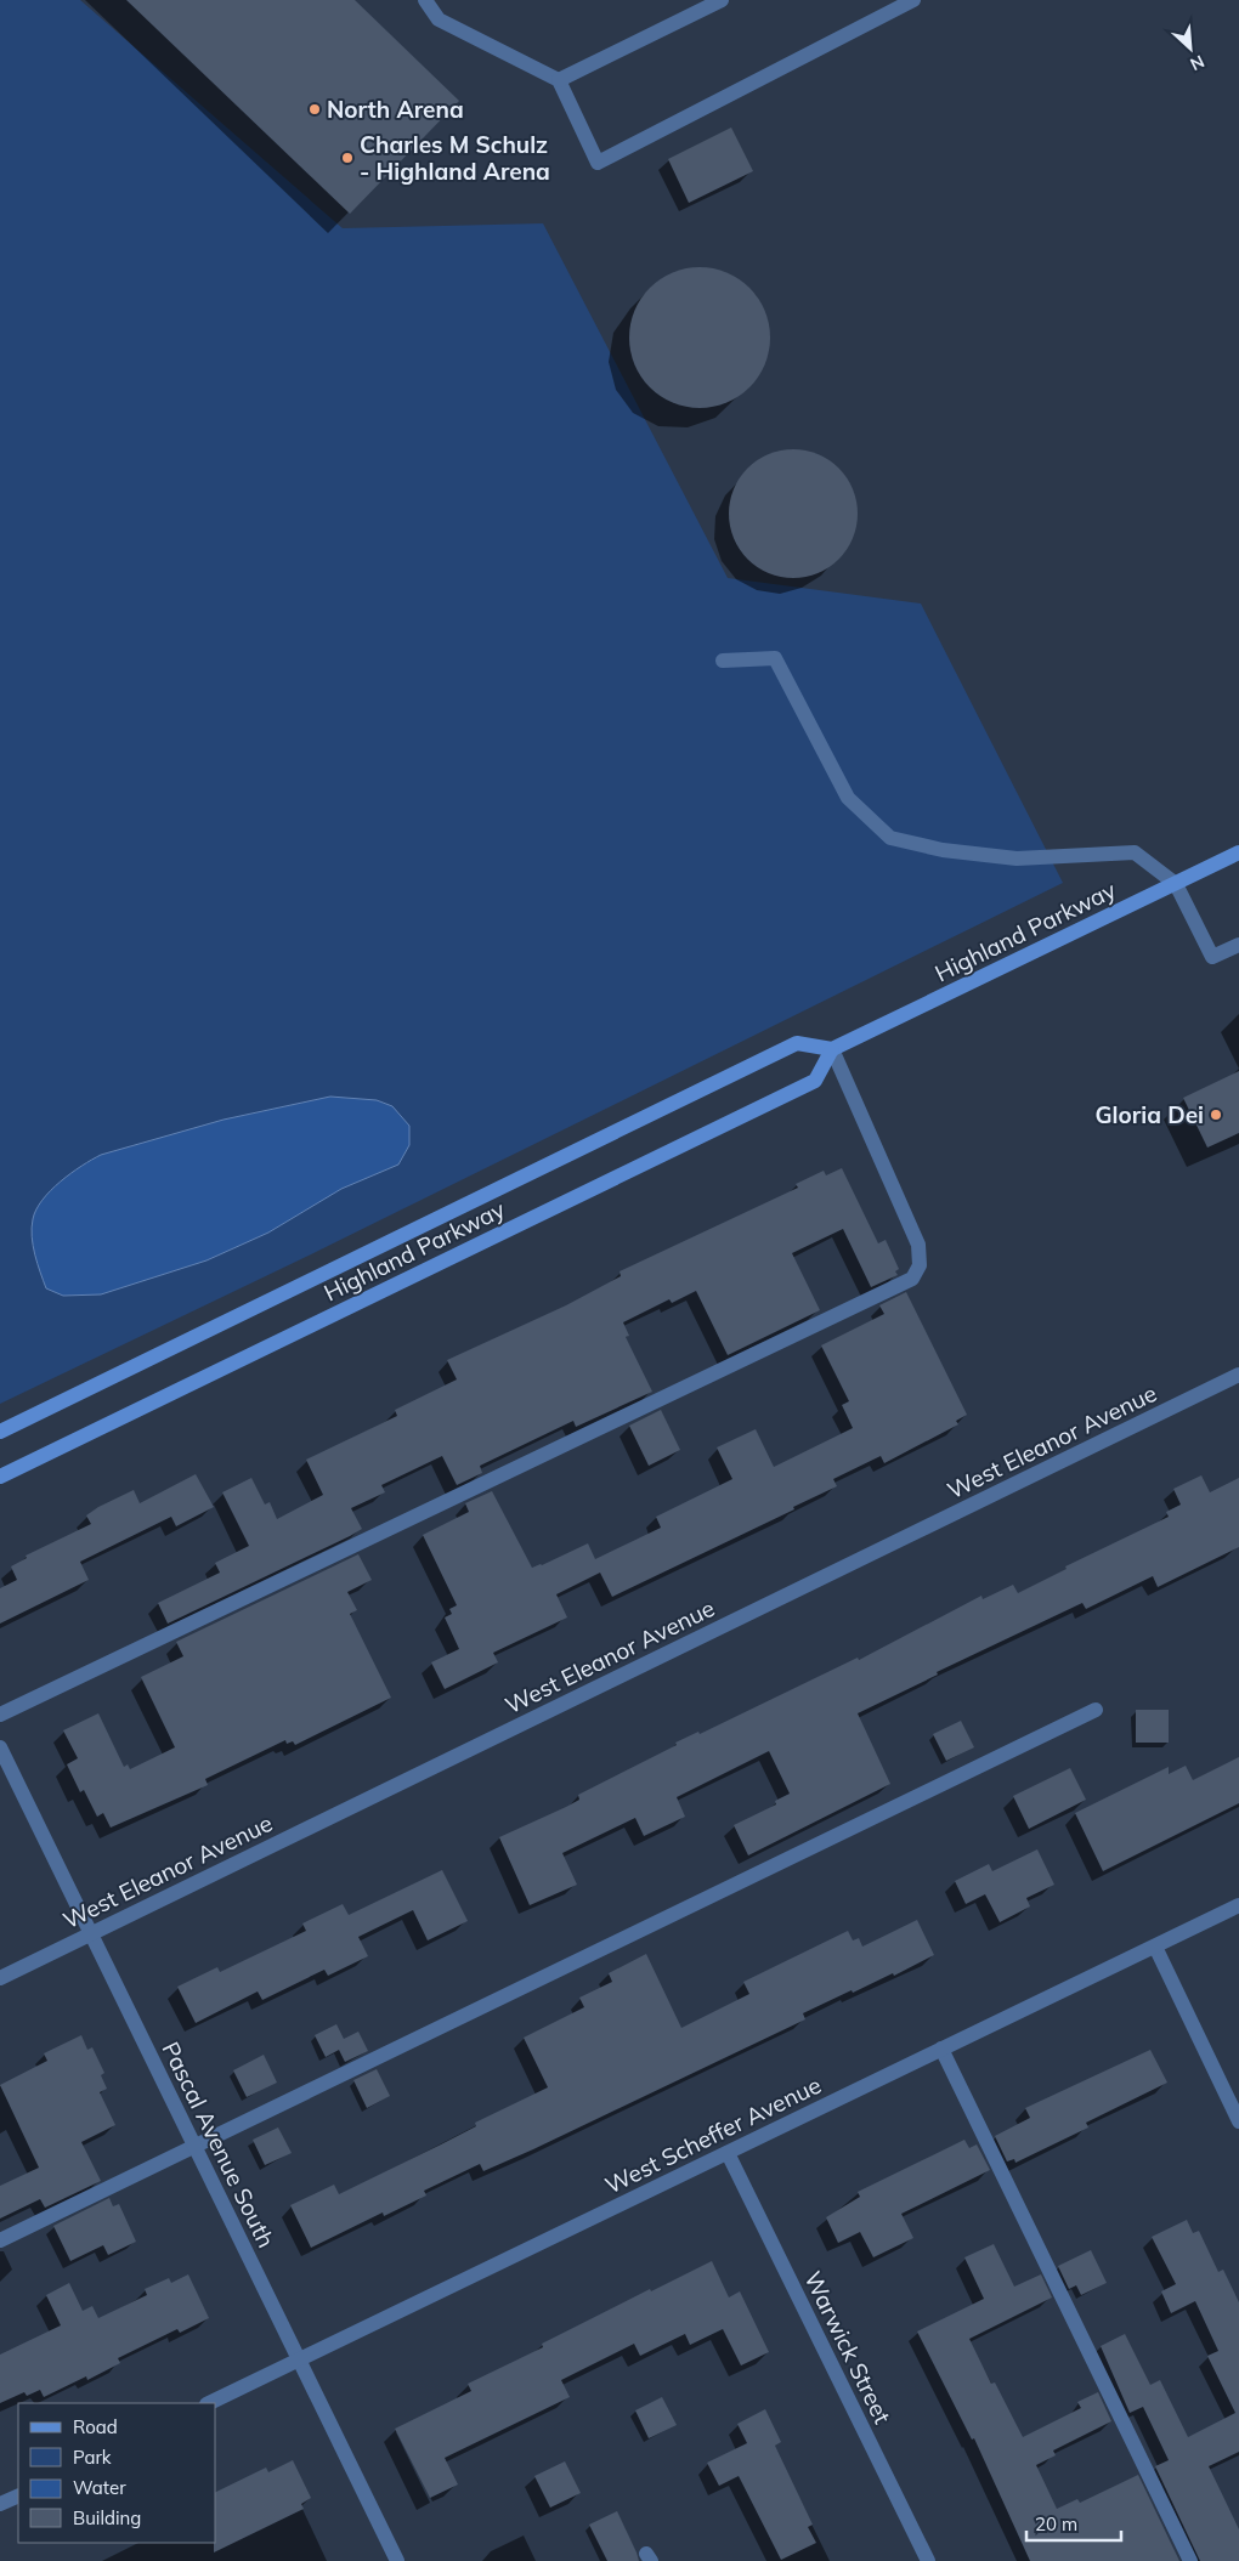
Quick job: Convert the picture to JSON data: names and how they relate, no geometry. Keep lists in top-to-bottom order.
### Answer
{
  "streets": {
    "street": [
      "Highland Parkway",
      "West Eleanor Avenue",
      "West Scheffer Avenue",
      "Pascal Avenue South",
      "Warwick Street"
    ]
  },
  "crossings": [
    ["West Eleanor Avenue", "Pascal Avenue South"],
    ["West Scheffer Avenue", "Pascal Avenue South"],
    ["West Scheffer Avenue", "Warwick Street"]
  ],
  "places": ["North Arena", "Charles M Schulz - Highland Arena", "Gloria Dei"],
  "legend": [
    "Road",
    "Park",
    "Water",
    "Building"
  ],
  "scale_bar": "20 m",
  "north": "bottom right"
}
